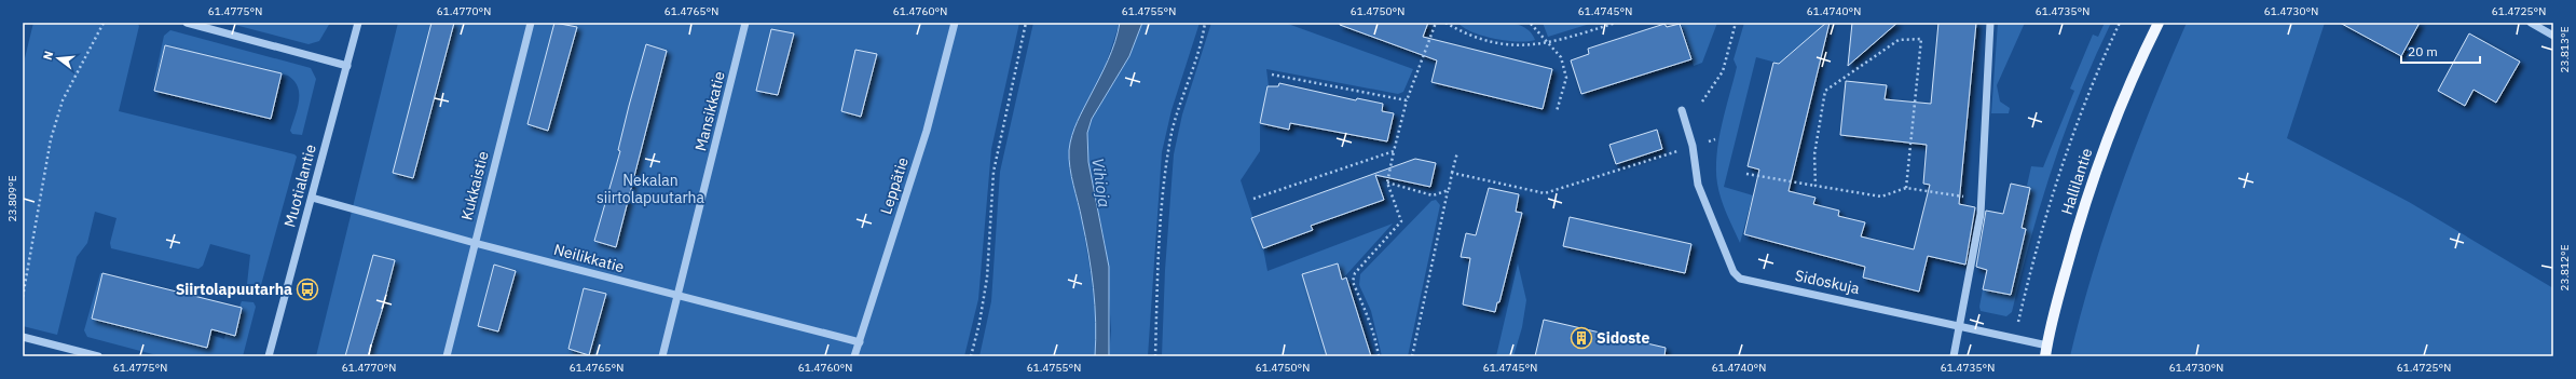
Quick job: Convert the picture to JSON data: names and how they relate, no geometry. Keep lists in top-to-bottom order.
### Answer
{
  "streets": {
    "main road": ["Hallilantie"],
    "street": [
      "Mansikkatie",
      "Muotialantie",
      "Kukkaistie",
      "Leppätie",
      "Neilikkatie",
      "Sidoskuja"
    ]
  },
  "crossings": [
    ["Mansikkatie", "Neilikkatie"],
    ["Hallilantie", "Sidoskuja"],
    ["Muotialantie", "Neilikkatie"],
    ["Kukkaistie", "Neilikkatie"],
    ["Leppätie", "Neilikkatie"]
  ],
  "water": ["Vihioja"],
  "parks": ["Nekalan siirtolapuutarha"],
  "places": {
    "bus stop": ["Siirtolapuutarha"],
    "building": ["Sidoste"]
  },
  "scale_bar": "20 m",
  "north": "left",
  "coordinates": [
    "61.4775°N",
    "61.4770°N",
    "61.4765°N",
    "61.4760°N",
    "61.4755°N",
    "61.4750°N",
    "61.4745°N",
    "61.4740°N",
    "61.4735°N",
    "61.4730°N",
    "61.4725°N",
    "23.813°E",
    "23.809°E",
    "23.812°E"
  ]
}
